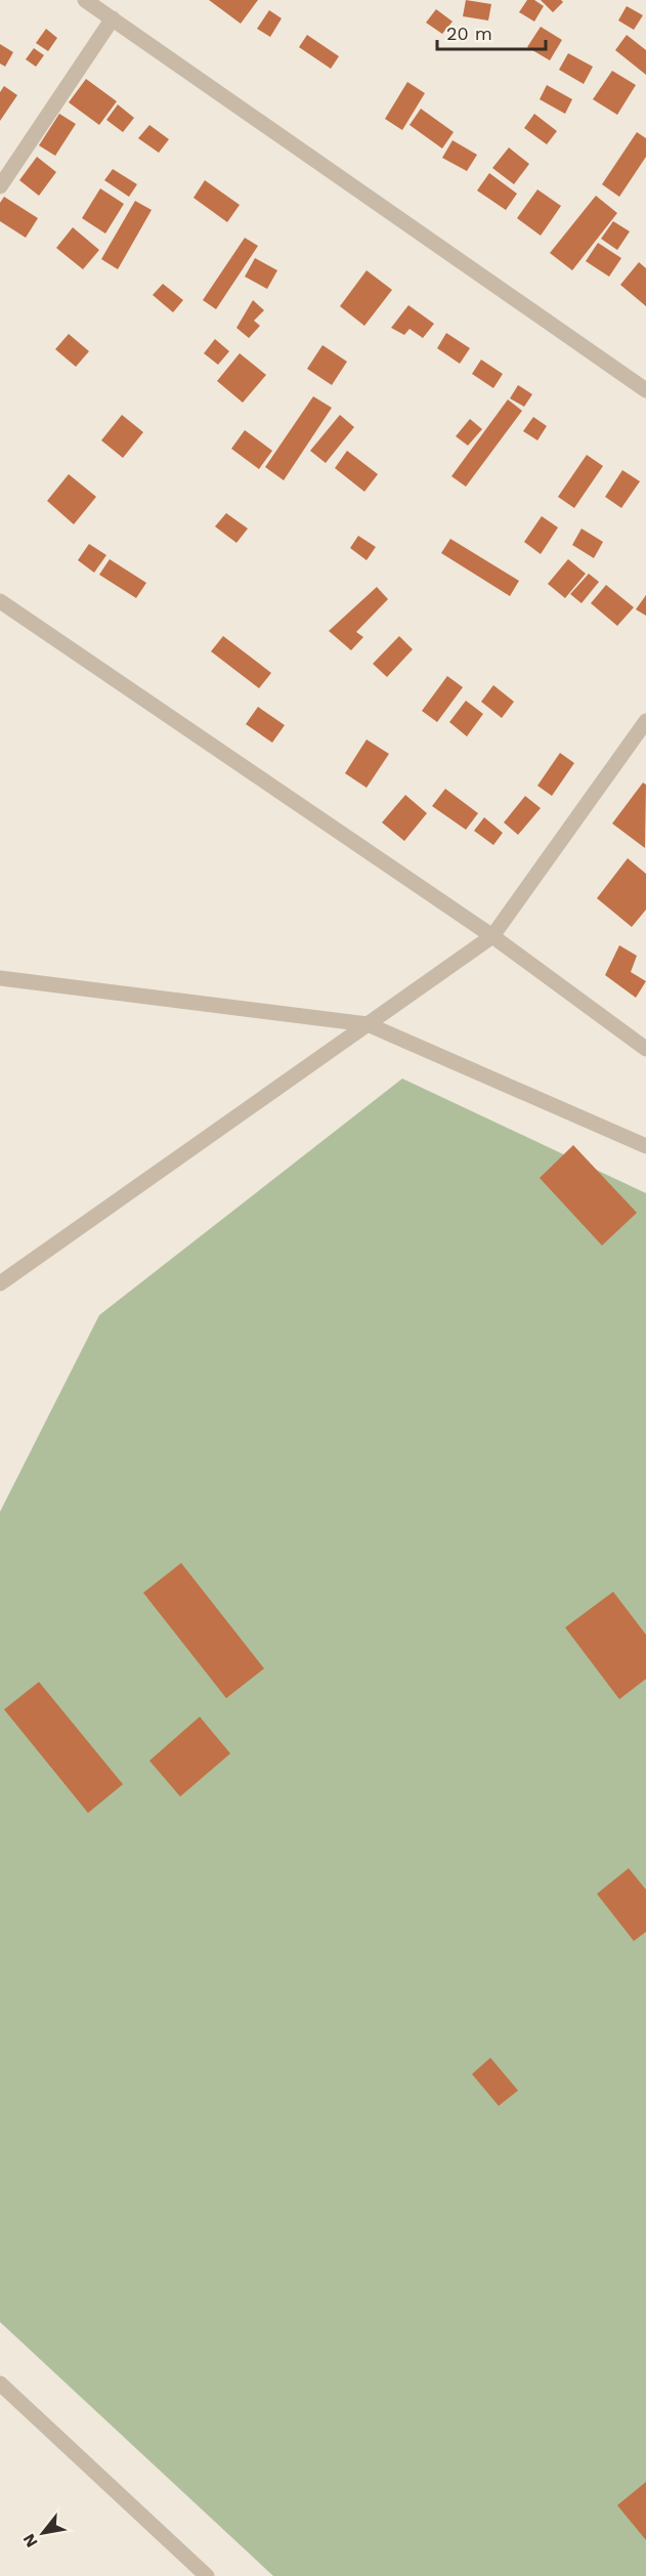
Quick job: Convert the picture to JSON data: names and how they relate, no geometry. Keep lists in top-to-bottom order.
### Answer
{
  "scale_bar": "20 m",
  "north": "bottom left"
}
